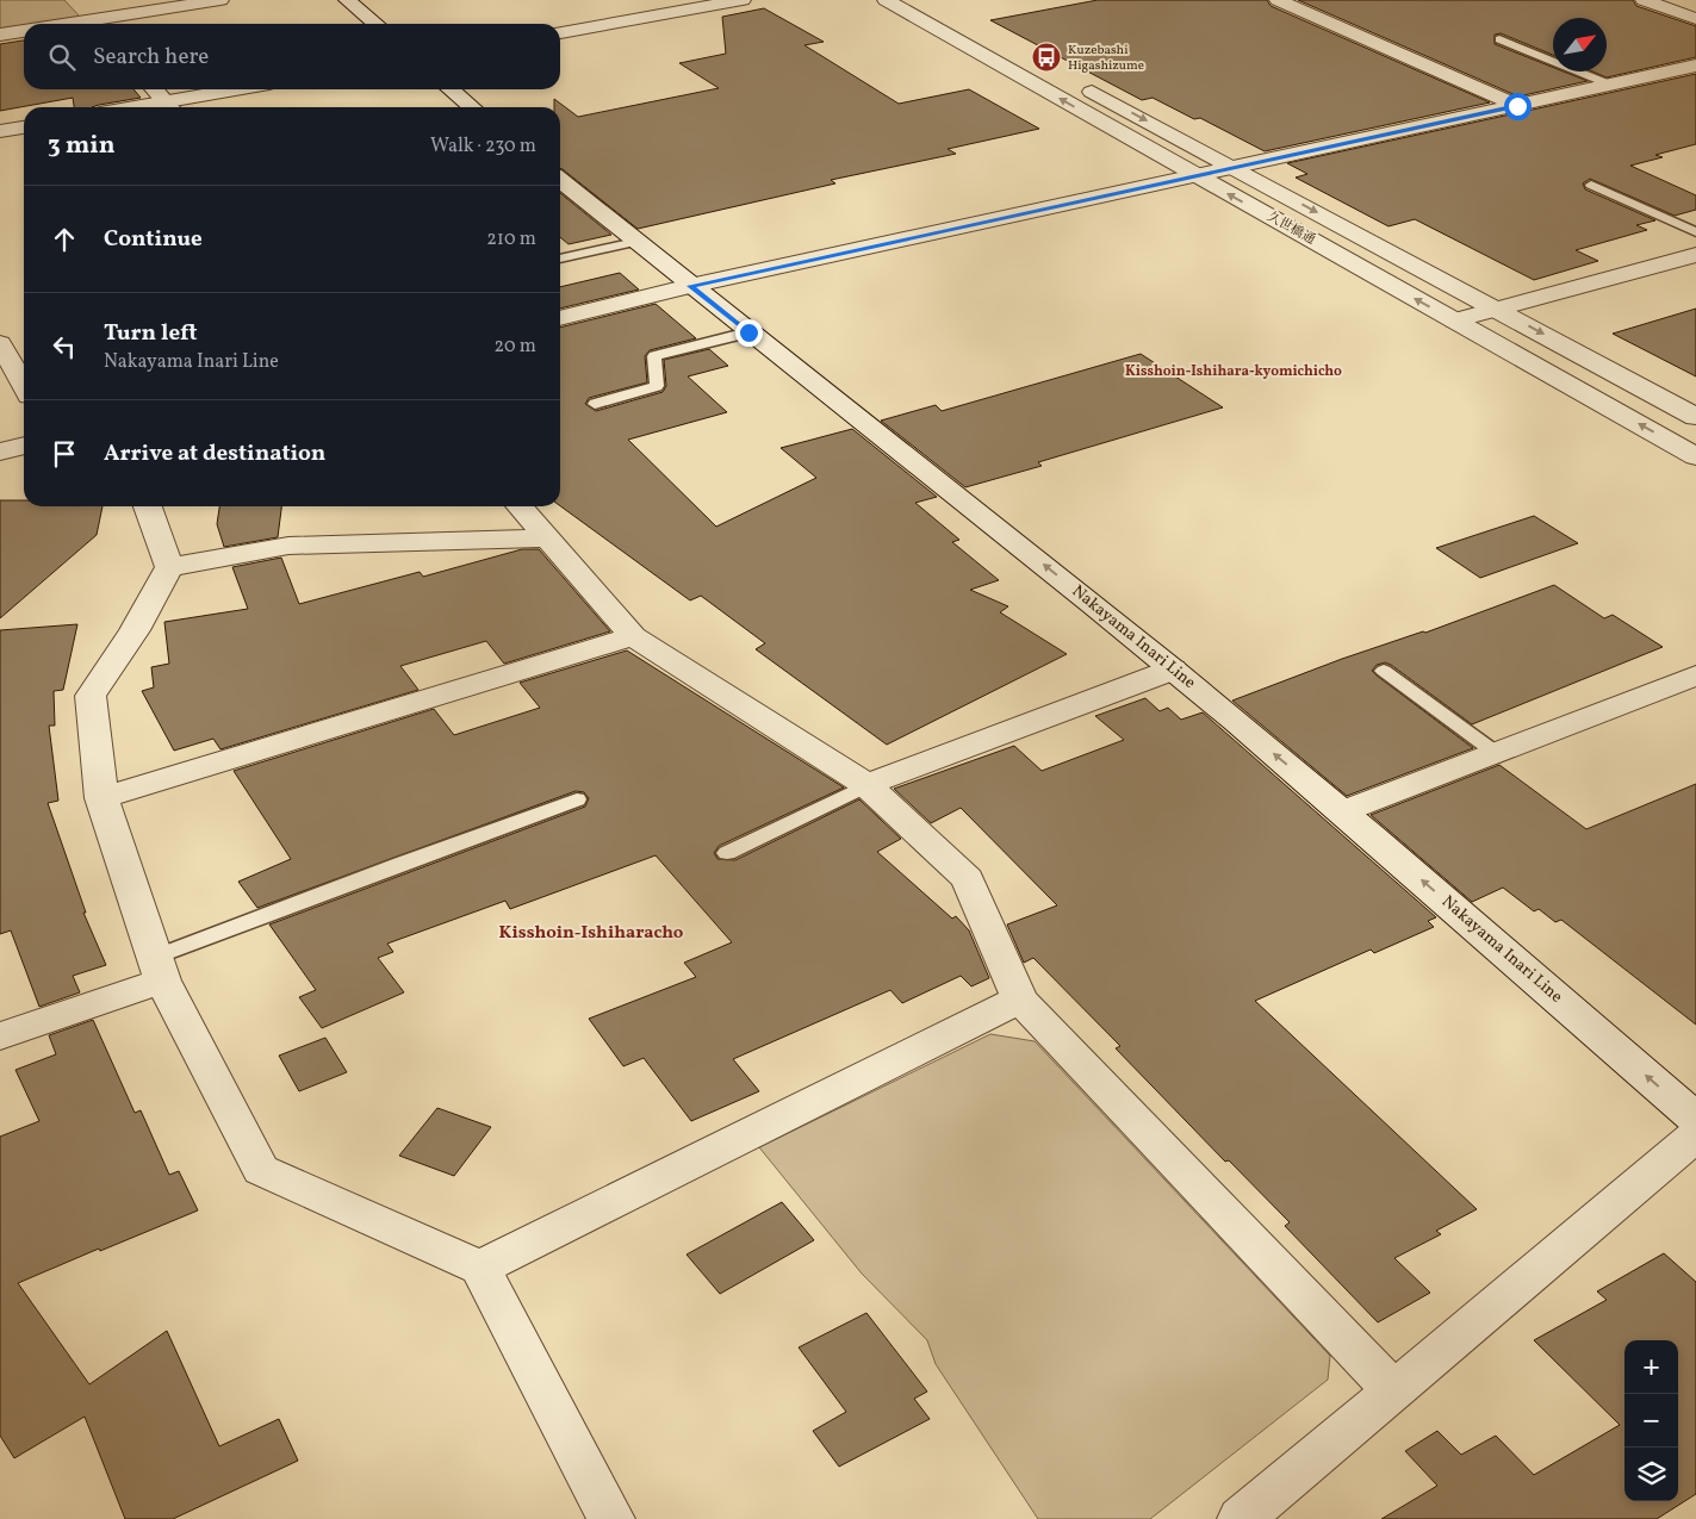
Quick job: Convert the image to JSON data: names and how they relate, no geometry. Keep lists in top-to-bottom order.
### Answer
{
  "streets": {
    "street": ["久世橋通", "Nakayama Inari Line"]
  },
  "one_way": ["Nakayama Inari Line"],
  "districts": ["Kisshoin-Ishihara-kyomichicho", "Kisshoin-Ishiharacho"],
  "places": {
    "bus stop": ["Kuzebashi Higashizume"]
  },
  "north": "top right",
  "page": {
    "search": "Search here",
    "heading": ["3 min", "Walk · 230 m"],
    "list": [
      ["Continue", "210 m"],
      ["Turn left", "Nakayama Inari Line", "20 m"],
      "Arrive at destination"
    ],
    "map_buttons": ["+", "−"]
  }
}
